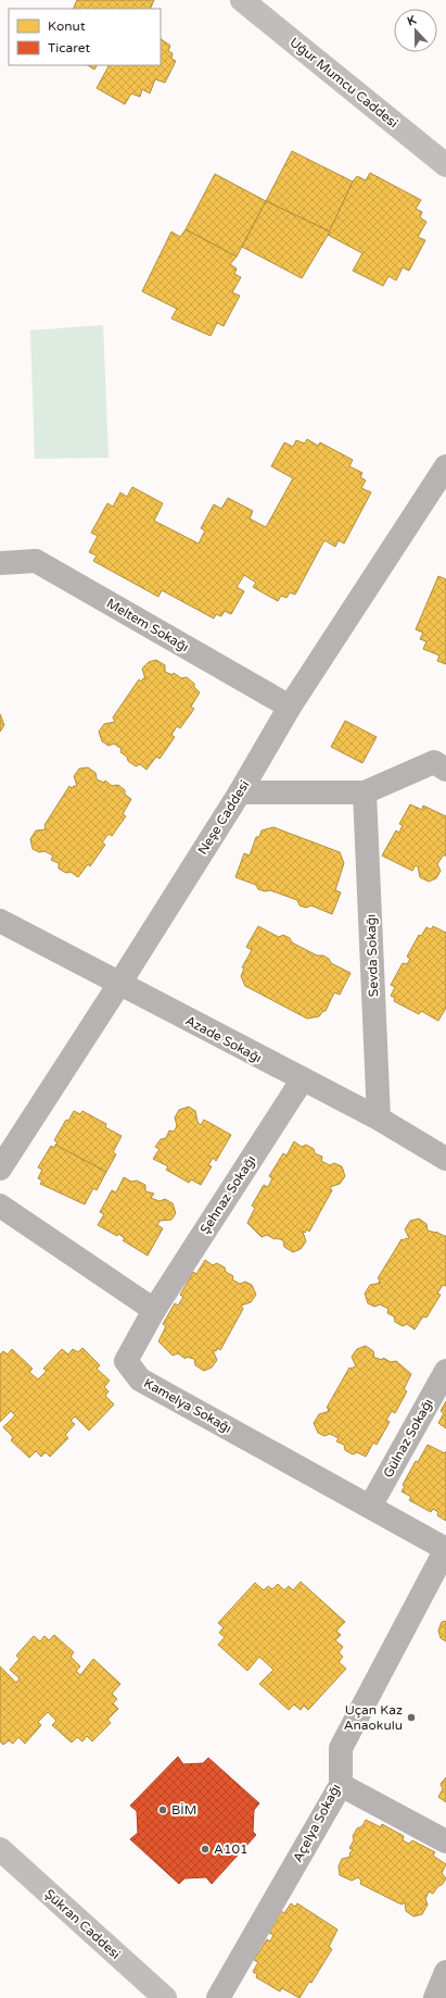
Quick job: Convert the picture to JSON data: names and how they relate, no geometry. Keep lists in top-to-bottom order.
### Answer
{
  "streets": {
    "main road": ["Uğur Mumcu Caddesi", "Şükran Caddesi"],
    "street": [
      "Meltem Sokağı",
      "Neşe Caddesi",
      "Sevda Sokağı",
      "Azade Sokağı",
      "Şehnaz Sokağı",
      "Kamelya Sokağı",
      "Gülnaz Sokağı",
      "Açelya Sokağı"
    ]
  },
  "crossings": [
    ["Meltem Sokağı", "Neşe Caddesi"],
    ["Neşe Caddesi", "Azade Sokağı"],
    ["Sevda Sokağı", "Azade Sokağı"],
    ["Azade Sokağı", "Şehnaz Sokağı"],
    ["Şehnaz Sokağı", "Kamelya Sokağı"],
    ["Kamelya Sokağı", "Gülnaz Sokağı"],
    ["Kamelya Sokağı", "Açelya Sokağı"]
  ],
  "places": ["Uçan Kaz Anaokulu", "BİM", "A101"],
  "legend": ["Konut", "Ticaret"],
  "north": "top"
}
